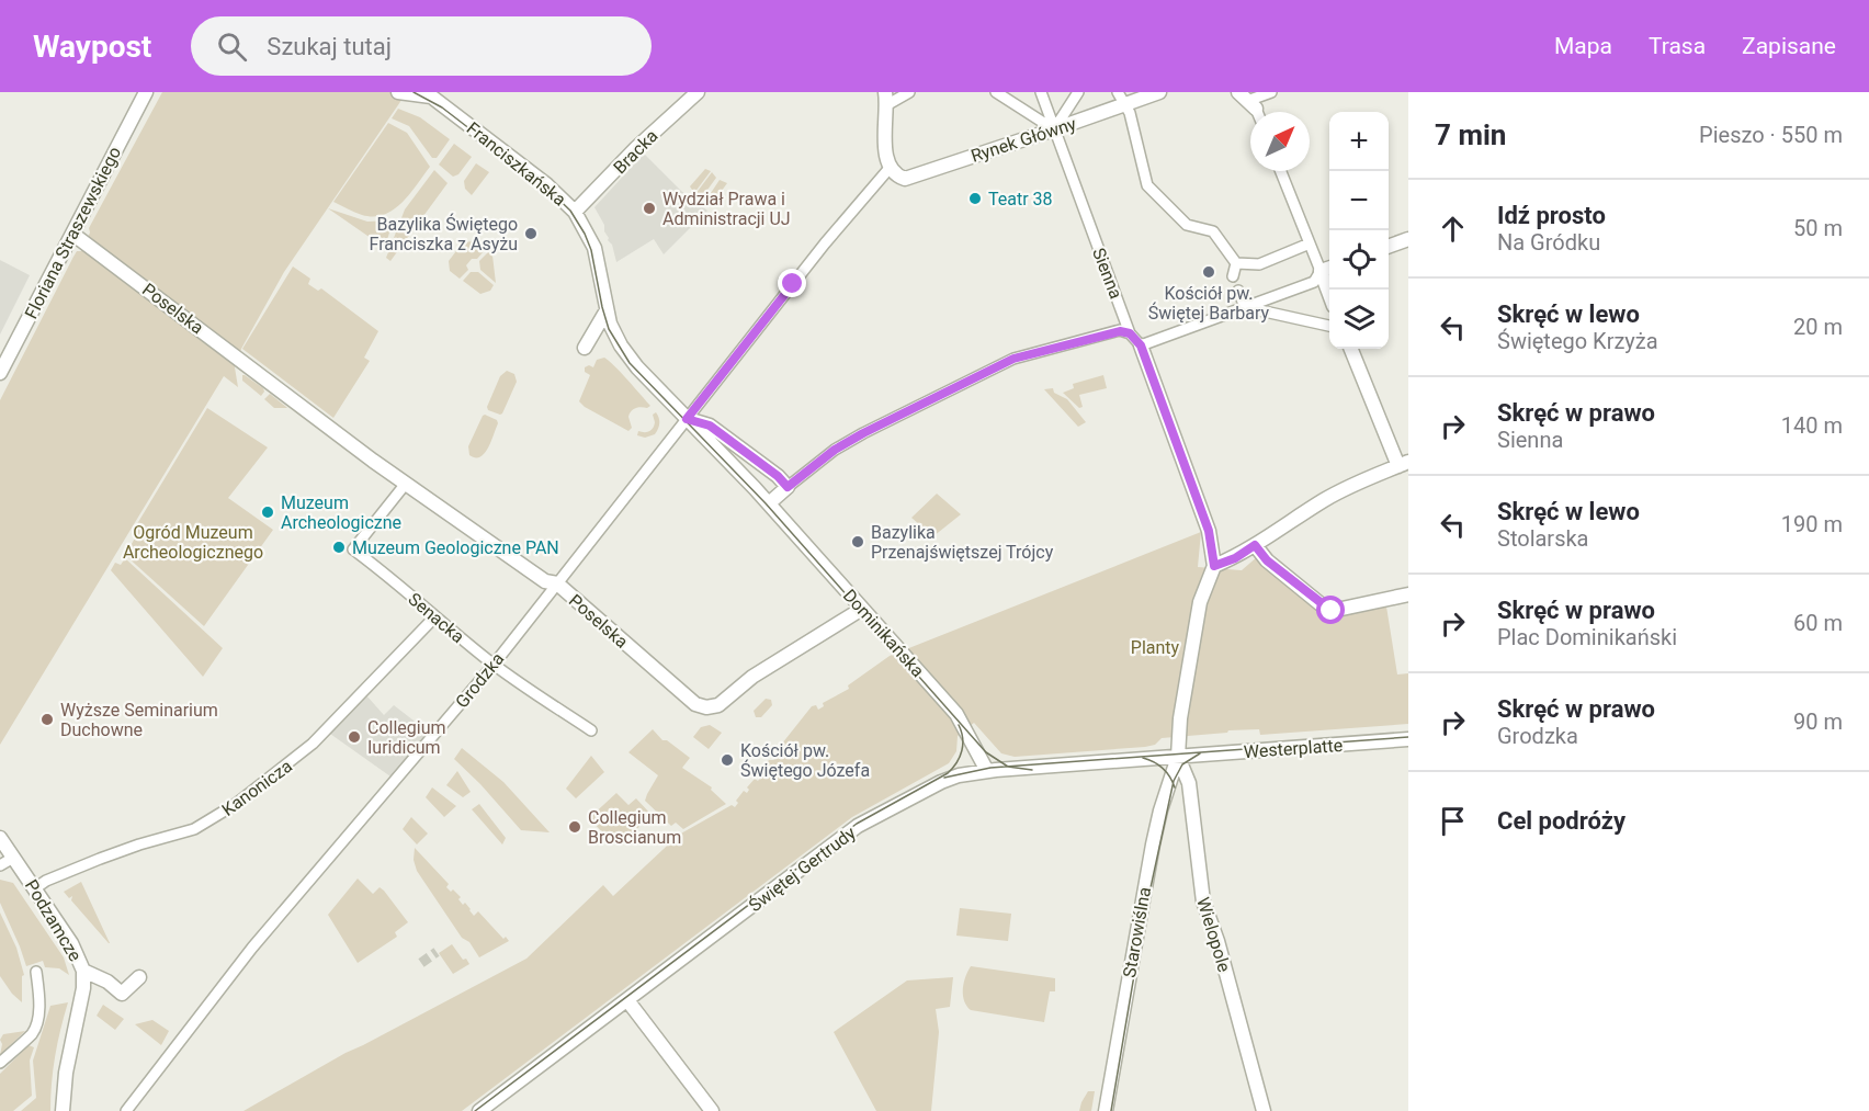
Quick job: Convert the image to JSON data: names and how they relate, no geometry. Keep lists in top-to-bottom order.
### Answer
{
  "streets": {
    "street": [
      "Rynek Główny",
      "Bracka",
      "Franciszkańska",
      "Floriana Straszewskiego",
      "Sienna",
      "Poselska",
      "Senacka",
      "Dominikańska",
      "Grodzka",
      "Westerplatte",
      "Kanonicza",
      "Świętej Gertrudy",
      "Podzamcze",
      "Starowiślna",
      "Wielopole"
    ]
  },
  "crossings": [
    ["Rynek Główny", "Sienna"],
    ["Rynek Główny", "Grodzka"],
    ["Bracka", "Franciszkańska"],
    ["Franciszkańska", "Dominikańska"],
    ["Franciszkańska", "Grodzka"],
    ["Floriana Straszewskiego", "Poselska"],
    ["Poselska", "Senacka"],
    ["Poselska", "Dominikańska"],
    ["Poselska", "Grodzka"],
    ["Senacka", "Grodzka"],
    ["Senacka", "Kanonicza"],
    ["Dominikańska", "Grodzka"],
    ["Dominikańska", "Świętej Gertrudy"],
    ["Westerplatte", "Świętej Gertrudy"],
    ["Westerplatte", "Starowiślna"],
    ["Westerplatte", "Wielopole"],
    ["Kanonicza", "Podzamcze"],
    ["Świętej Gertrudy", "Starowiślna"],
    ["Świętej Gertrudy", "Wielopole"],
    ["Starowiślna", "Wielopole"]
  ],
  "parks": ["Ogród Muzeum Archeologicznego", "Planty"],
  "places": [
    "Teatr 38",
    "Wydział Prawa i Administracji UJ",
    "Bazylika Świętego Franciszka z Asyżu",
    "Kościół pw. Świętej Barbary",
    "Muzeum Archeologiczne",
    "Bazylika Przenajświętszej Trójcy",
    "Muzeum Geologiczne PAN",
    "Wyższe Seminarium Duchowne",
    "Collegium Iuridicum",
    "Kościół pw. Świętego Józefa",
    "Collegium Broscianum"
  ],
  "north": "top right",
  "page": {
    "header": "Waypost",
    "search": "Szukaj tutaj",
    "nav": ["Mapa", "Trasa", "Zapisane"],
    "heading": ["7 min", "Pieszo · 550 m"],
    "map_buttons": ["+", "−"],
    "list": [
      ["Idź prosto", "Na Gródku", "50 m"],
      ["Skręć w lewo", "Świętego Krzyża", "20 m"],
      ["Skręć w prawo", "Sienna", "140 m"],
      ["Skręć w lewo", "Stolarska", "190 m"],
      ["Skręć w prawo", "Plac Dominikański", "60 m"],
      ["Skręć w prawo", "Grodzka", "90 m"],
      "Cel podróży"
    ]
  }
}
